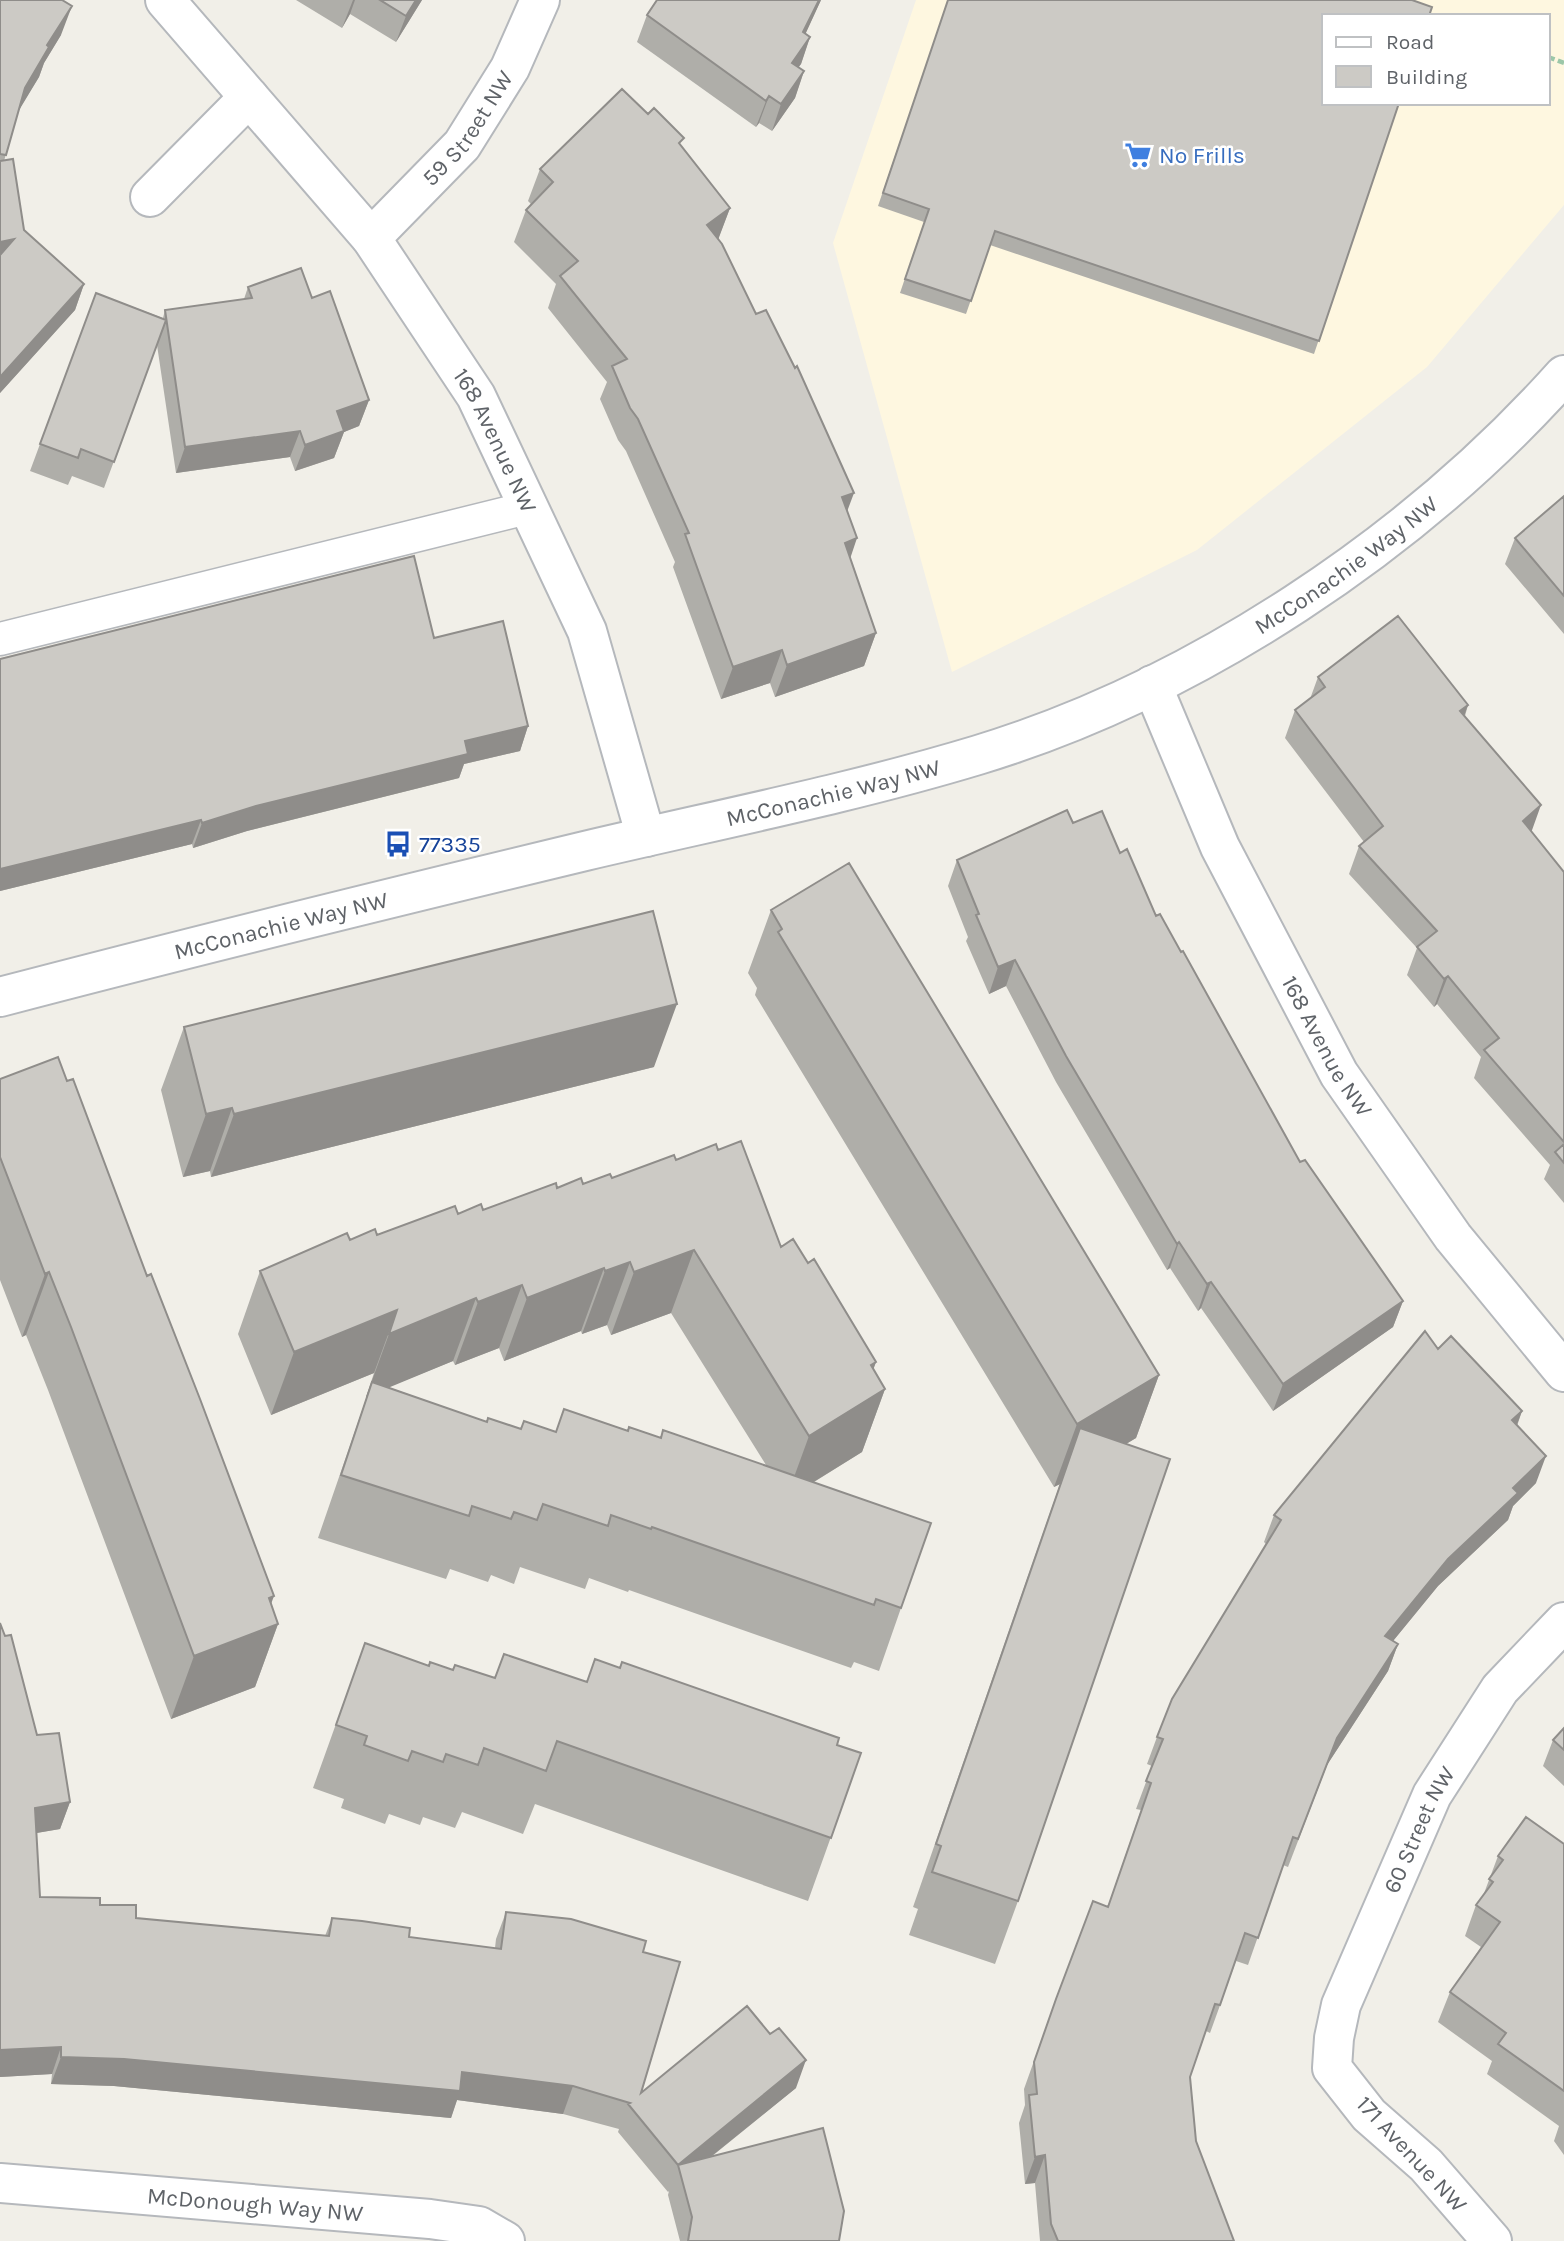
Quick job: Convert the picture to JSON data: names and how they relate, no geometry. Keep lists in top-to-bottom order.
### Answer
{
  "streets": {
    "street": [
      "59 Street NW",
      "168 Avenue NW",
      "McConachie Way NW",
      "60 Street NW",
      "171 Avenue NW",
      "McDonough Way NW"
    ]
  },
  "crossings": [
    ["59 Street NW", "168 Avenue NW"],
    ["168 Avenue NW", "McConachie Way NW"],
    ["60 Street NW", "171 Avenue NW"]
  ],
  "places": {
    "supermarket": ["No Frills"],
    "bus stop": ["77335"]
  },
  "legend": ["Road", "Building"]
}
